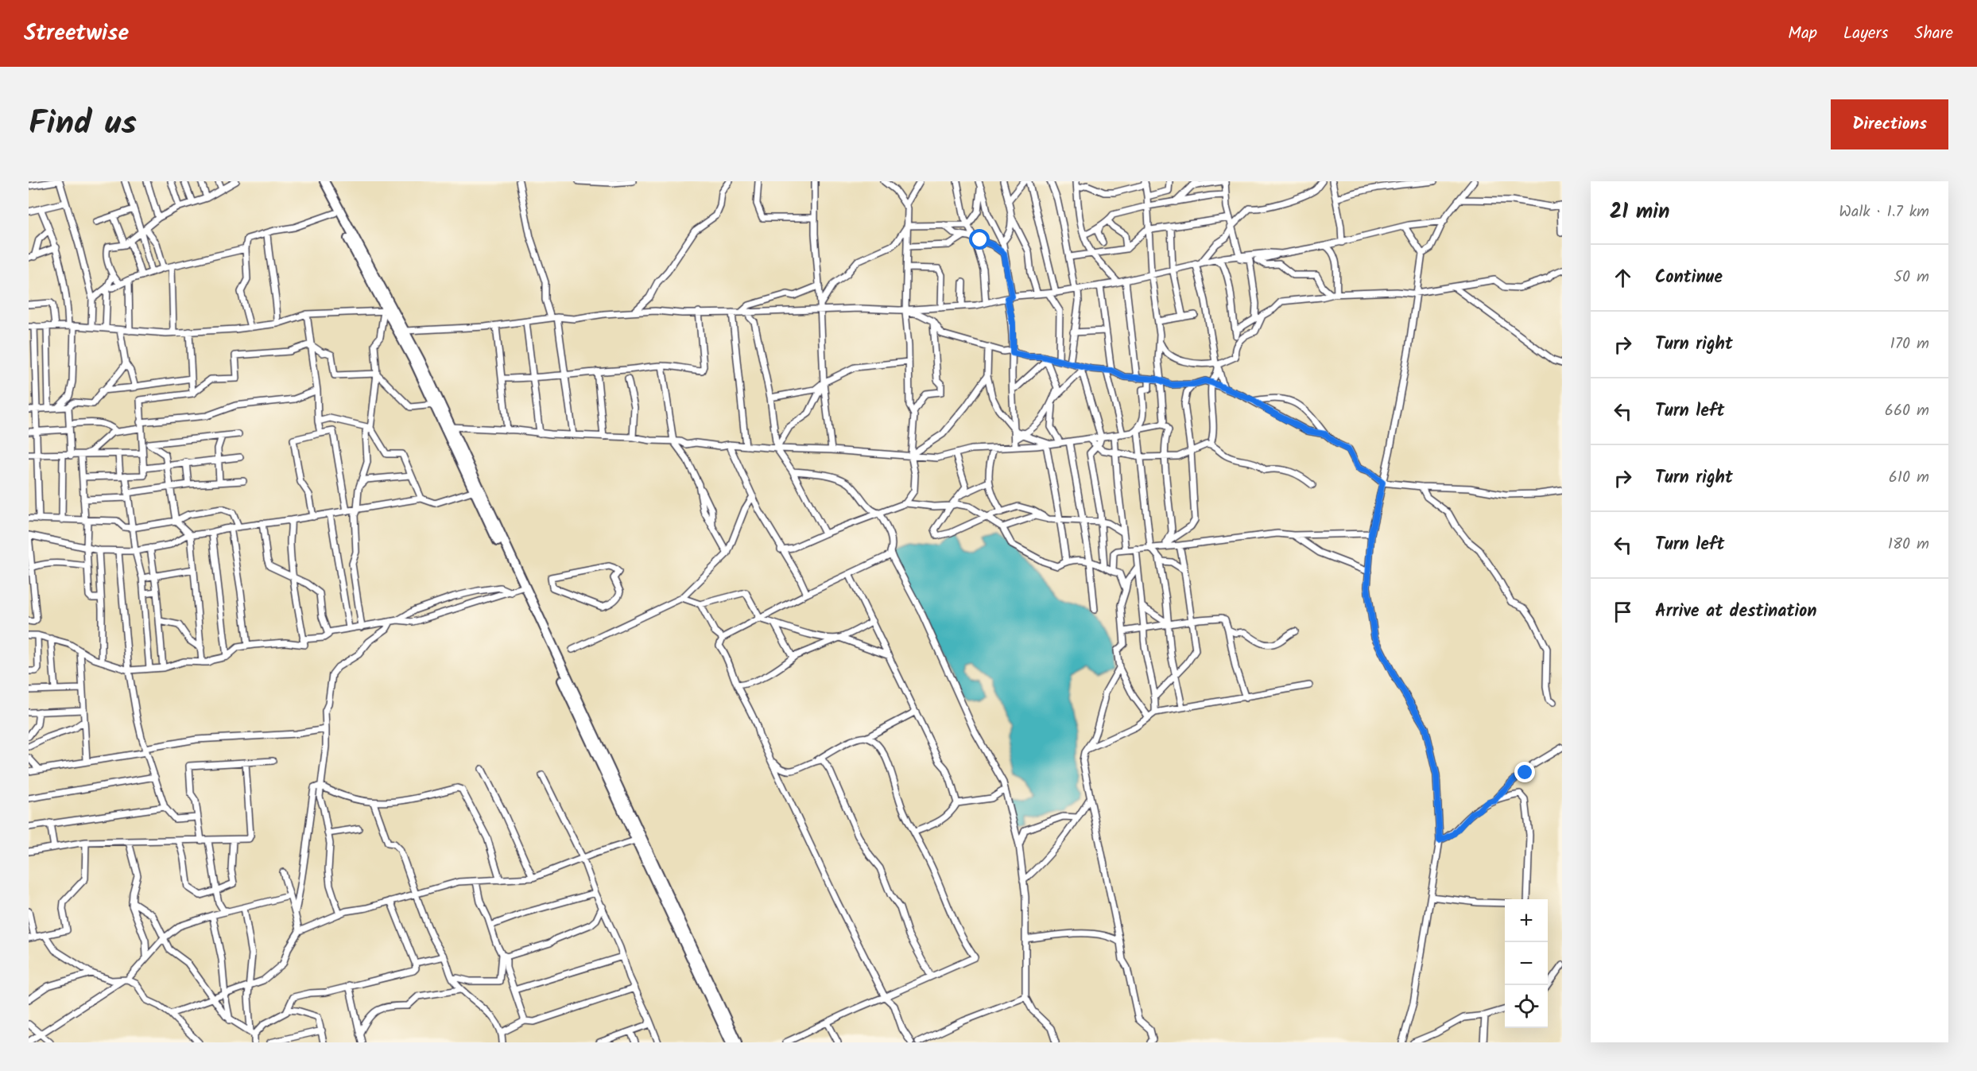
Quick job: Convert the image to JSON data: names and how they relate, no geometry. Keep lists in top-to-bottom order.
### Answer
{
  "page": {
    "header": "Streetwise",
    "nav": ["Map", "Layers", "Share"],
    "title": "Find us",
    "buttons": "Directions",
    "heading": ["21 min", "Walk · 1.7 km"],
    "list": [
      ["Continue", "50 m"],
      ["Turn right", "170 m"],
      ["Turn left", "660 m"],
      ["Turn right", "610 m"],
      ["Turn left", "180 m"],
      "Arrive at destination"
    ],
    "map_buttons": ["+", "−"]
  }
}
